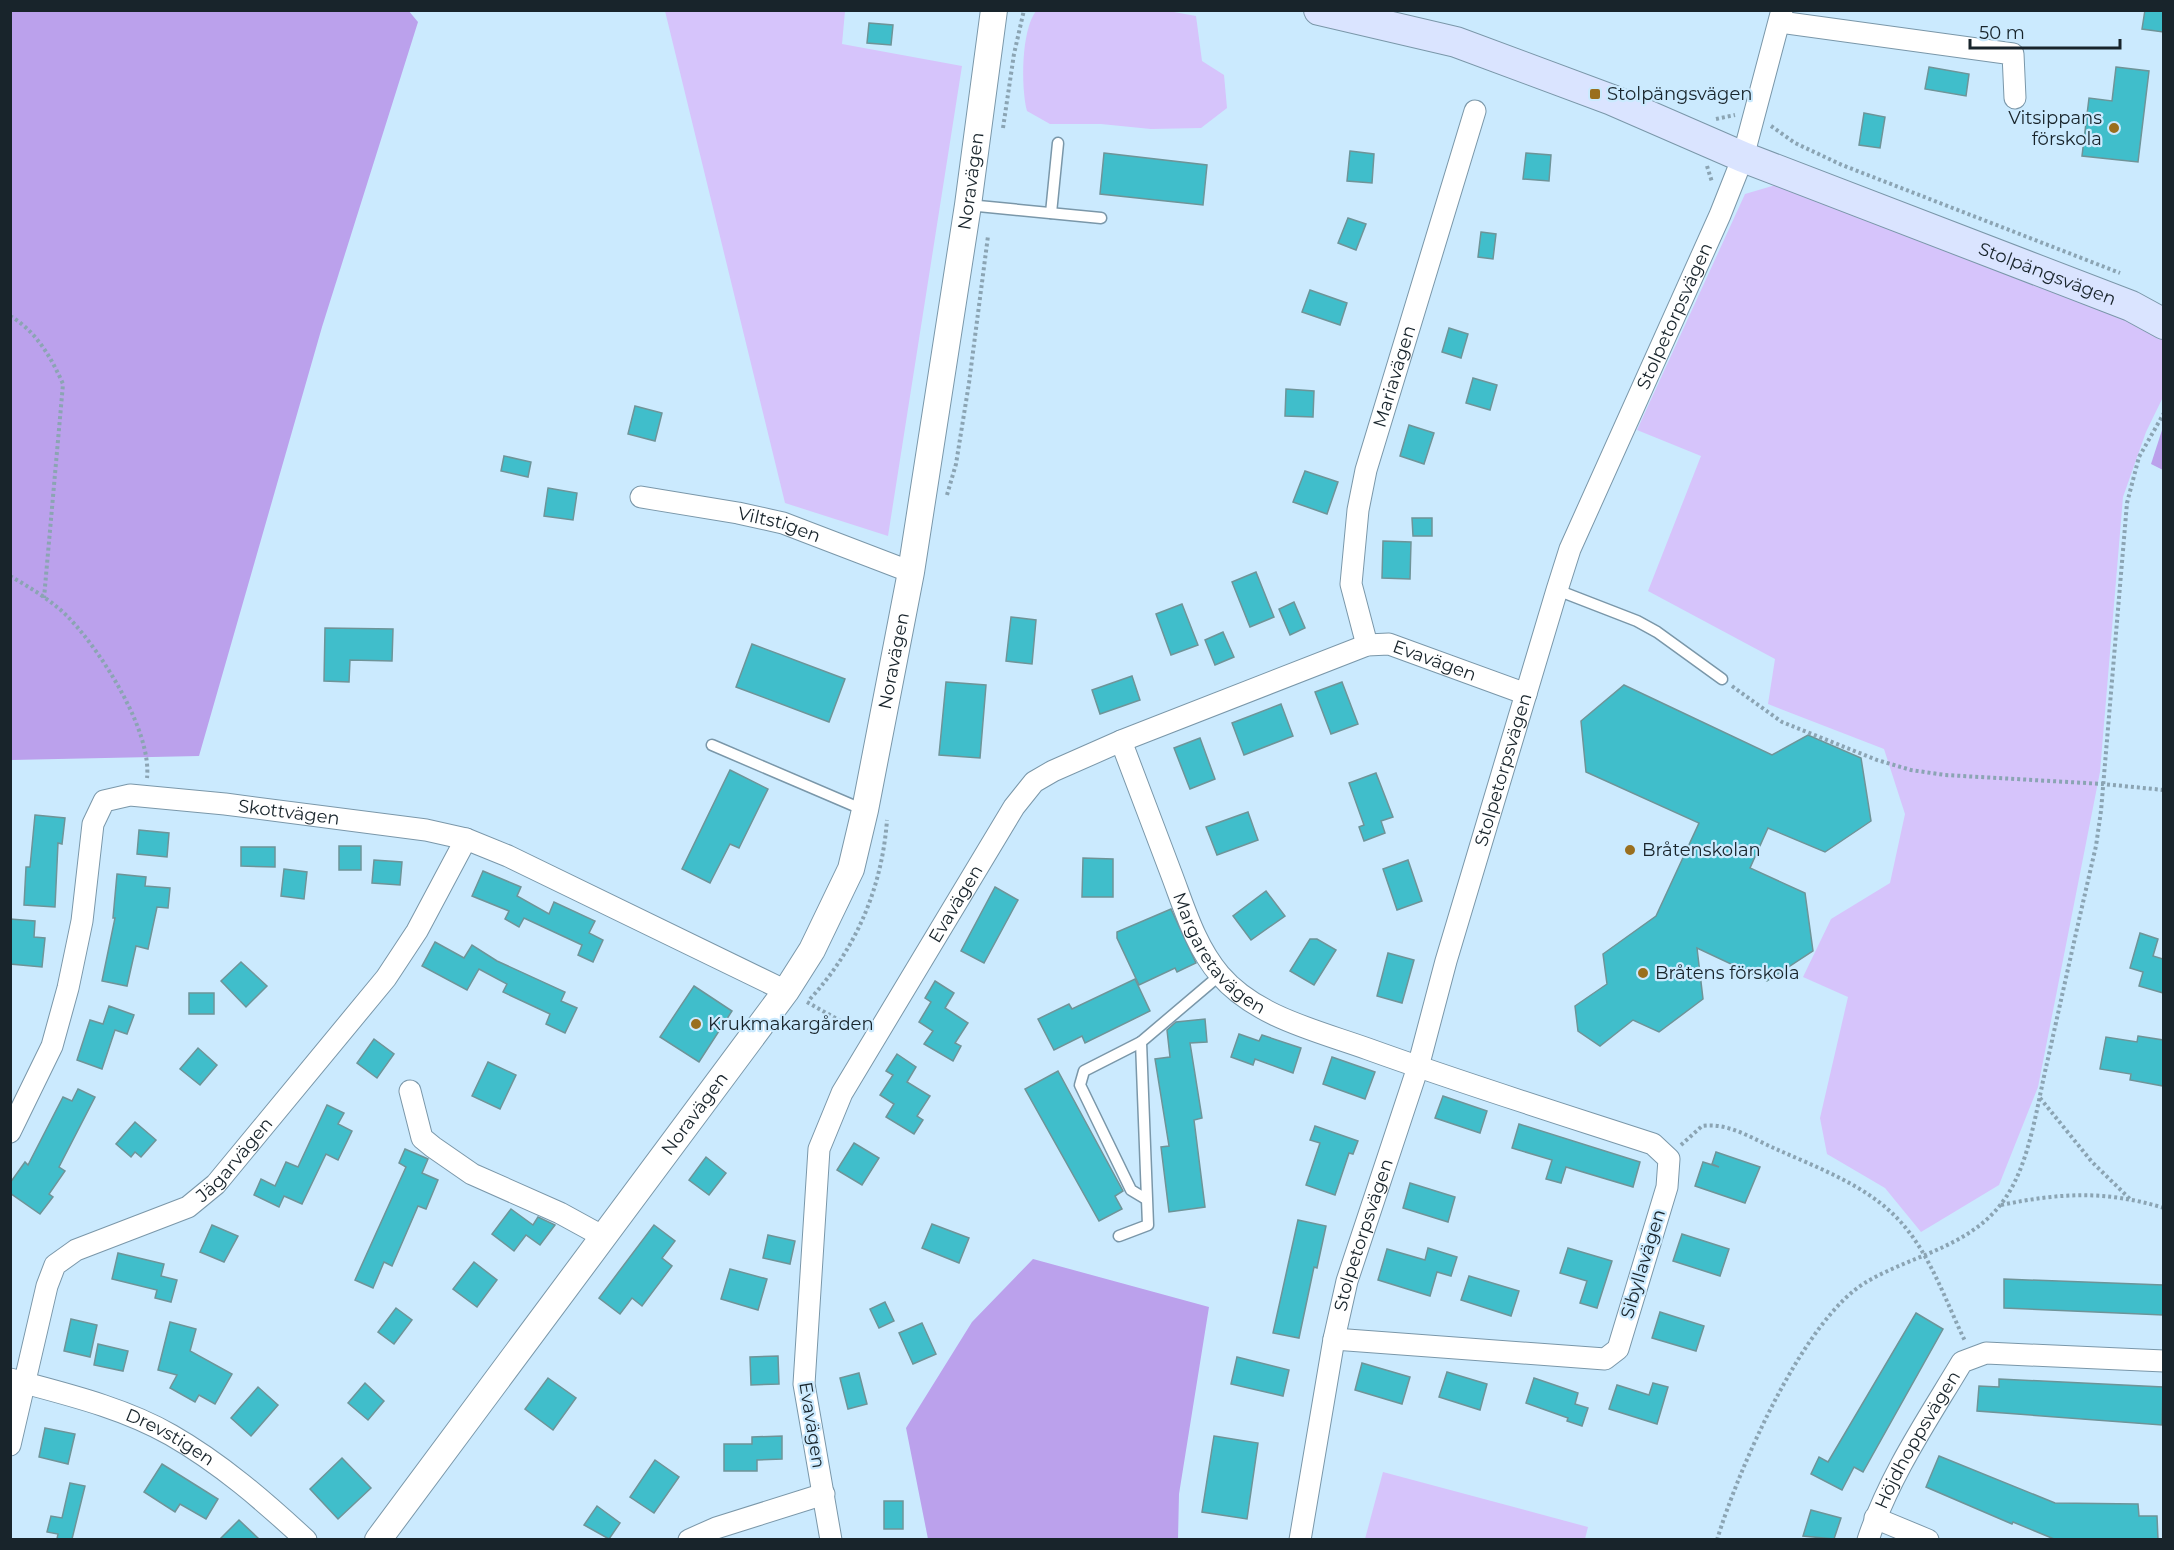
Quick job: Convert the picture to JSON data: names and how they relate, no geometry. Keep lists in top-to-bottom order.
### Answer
{
  "streets": {
    "main road": ["Stolpängsvägen"],
    "street": [
      "Noravägen",
      "Stolpetorpsvägen",
      "Mariavägen",
      "Viltstigen",
      "Evavägen",
      "Skottvägen",
      "Margaretavägen",
      "Jägarvägen",
      "Sibyllavägen",
      "Drevstigen",
      "Höjdhoppsvägen"
    ]
  },
  "crossings": [
    ["Noravägen", "Viltstigen"],
    ["Noravägen", "Skottvägen"],
    ["Stolpängsvägen", "Stolpetorpsvägen"],
    ["Stolpetorpsvägen", "Evavägen"],
    ["Stolpetorpsvägen", "Margaretavägen"],
    ["Stolpetorpsvägen", "Sibyllavägen"],
    ["Mariavägen", "Evavägen"],
    ["Evavägen", "Margaretavägen"],
    ["Skottvägen", "Jägarvägen"],
    ["Jägarvägen", "Drevstigen"]
  ],
  "places": {
    "transit": ["Stolpängsvägen"],
    "other": [
      "Vitsippans förskola",
      "Bråtenskolan",
      "Bråtens förskola",
      "Krukmakargården"
    ]
  },
  "scale_bar": "50 m"
}
